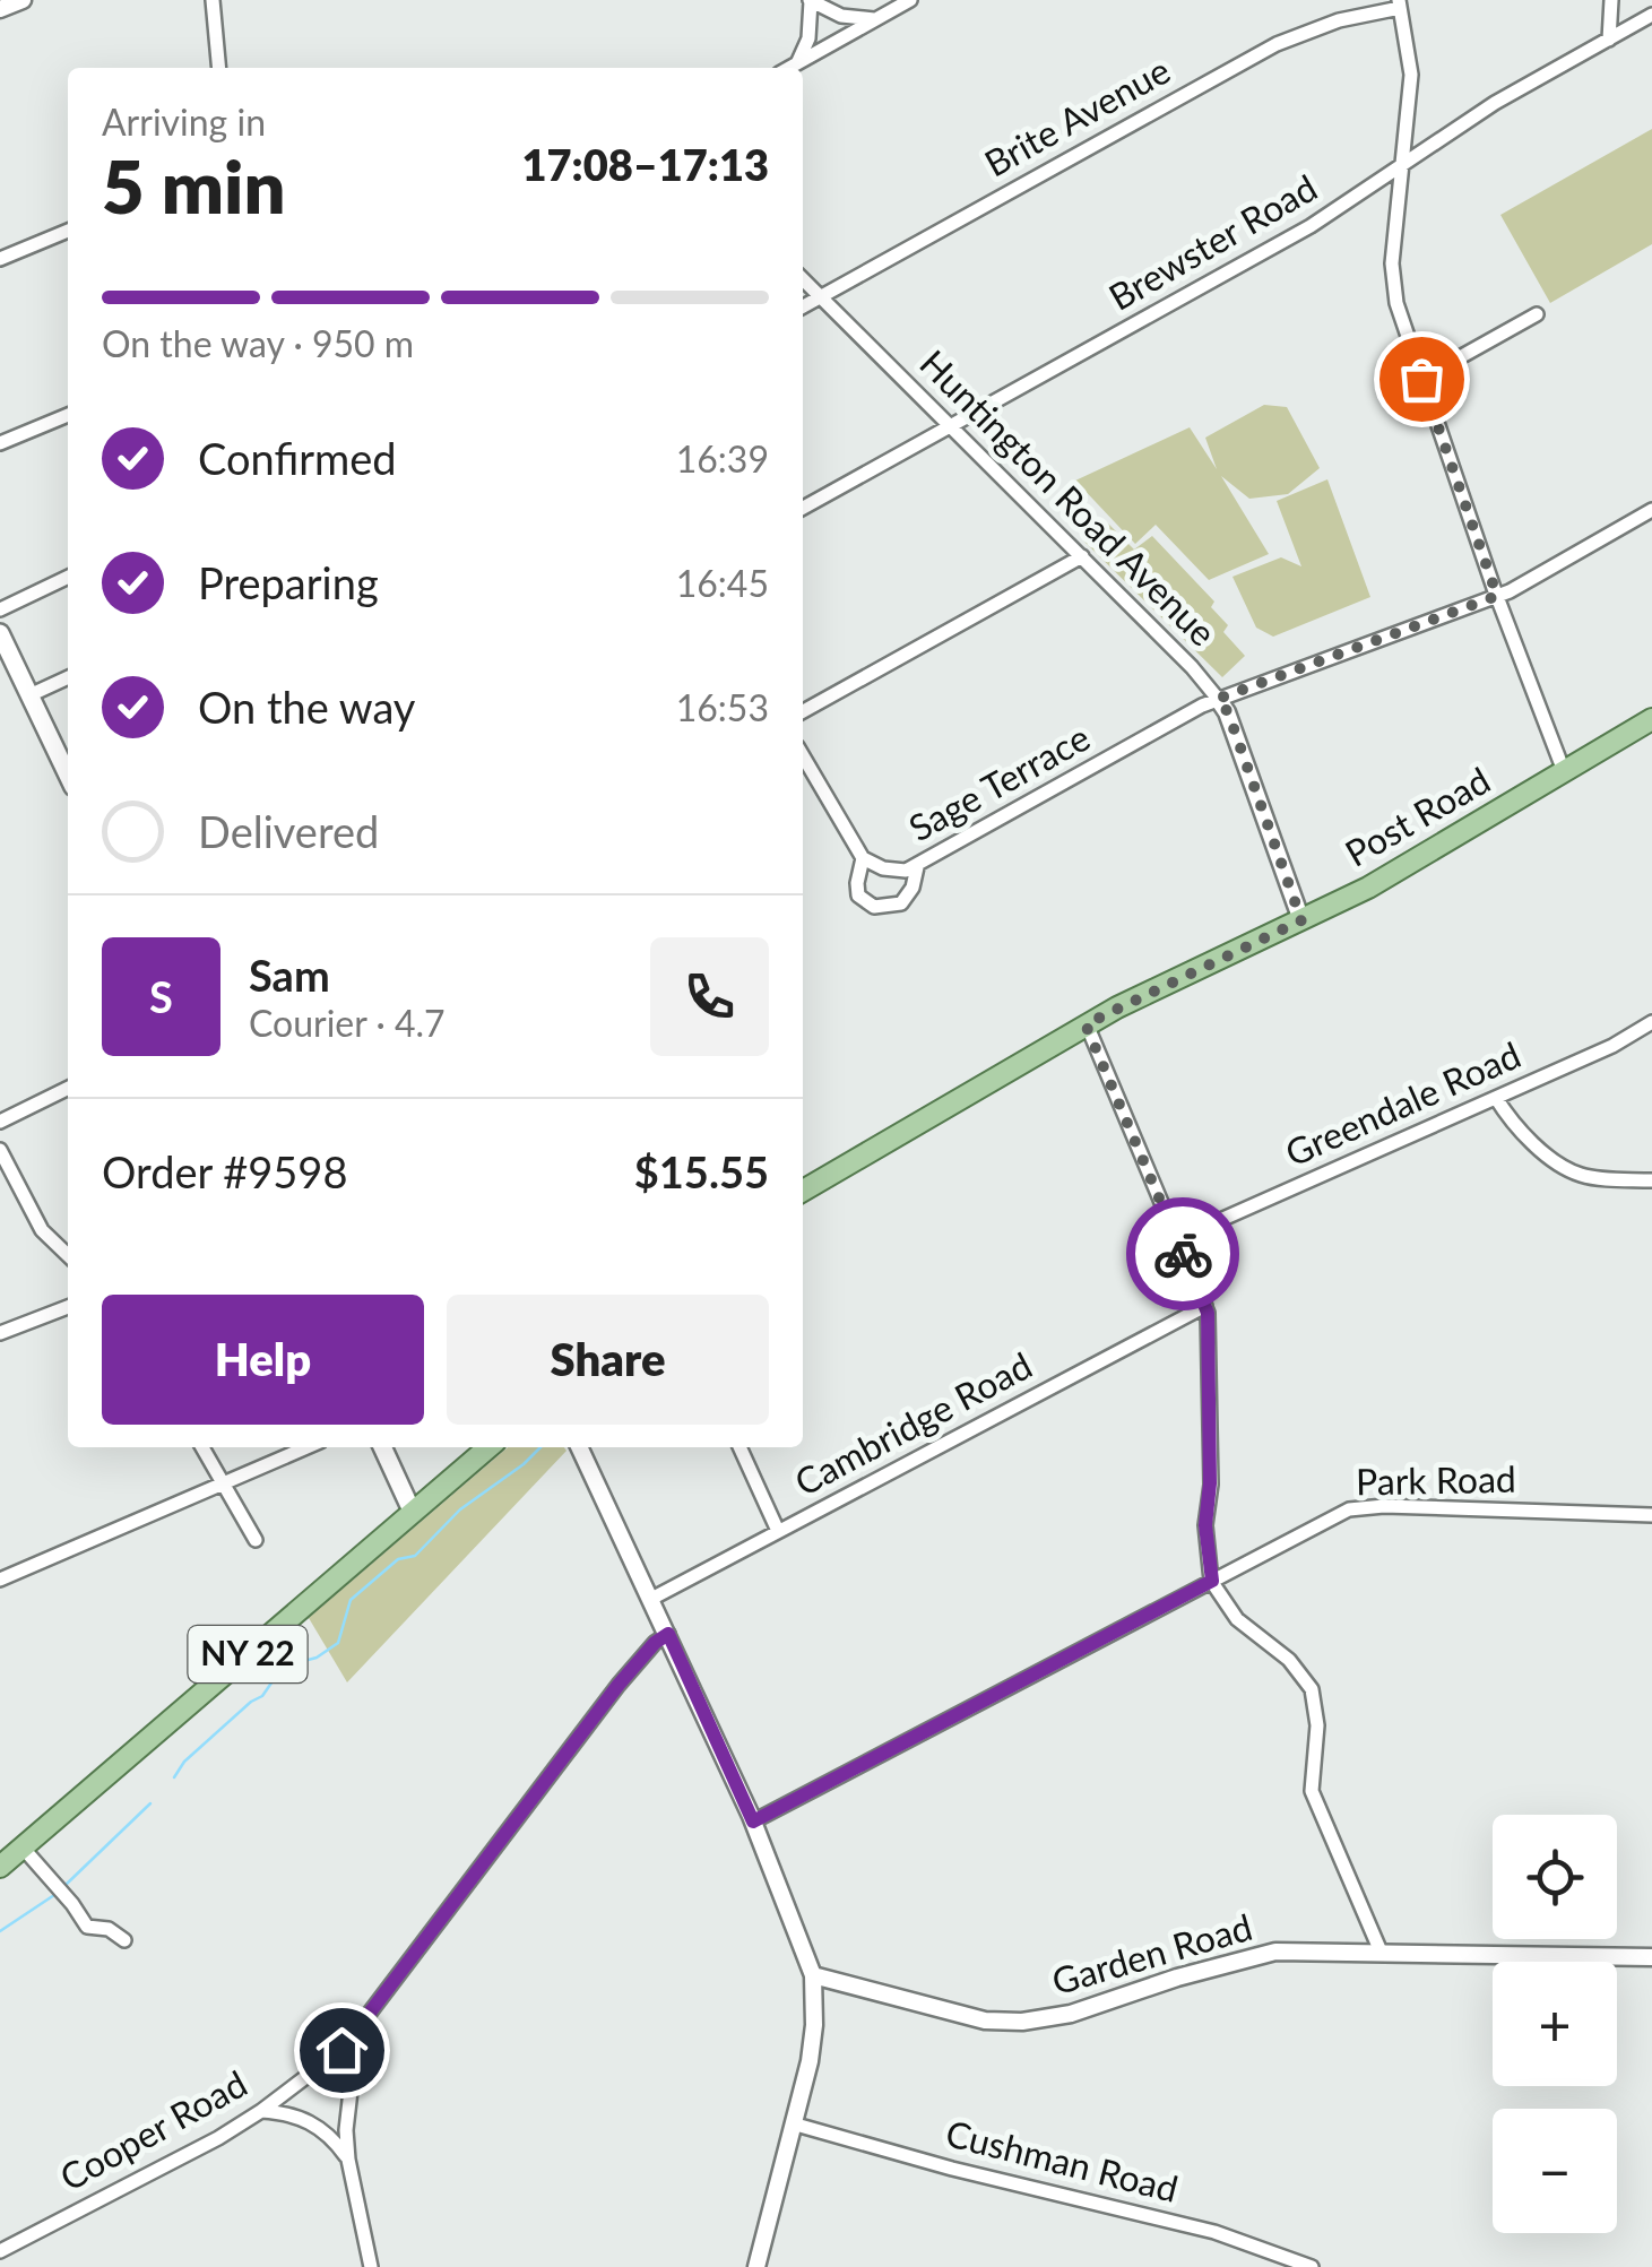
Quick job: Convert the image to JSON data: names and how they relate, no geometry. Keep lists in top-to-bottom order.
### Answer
{
  "streets": {
    "main road": ["Post Road", "NY 22"],
    "street": [
      "Brite Avenue",
      "Brewster Road",
      "Huntington Road Avenue",
      "Sage Terrace",
      "Greendale Road",
      "Cambridge Road",
      "Park Road",
      "Garden Road",
      "Cooper Road",
      "Cushman Road"
    ]
  },
  "crossings": [
    ["Brite Avenue", "Huntington Road Avenue"],
    ["Brewster Road", "Huntington Road Avenue"],
    ["Huntington Road Avenue", "Sage Terrace"],
    ["Huntington Road Avenue", "Post Road"]
  ],
  "page": {
    "heading": ["5 min", "Arriving in", "17:08–17:13"],
    "panel": [
      "Sam",
      "Courier · 4.7",
      "Order #9598",
      "$15.55"
    ],
    "bar": "On the way · 950 m",
    "list": [
      ["Confirmed", "16:39"],
      ["Preparing", "16:45"],
      ["On the way", "16:53"],
      "Delivered"
    ],
    "round": "S",
    "buttons": ["Help", "Share"],
    "map_buttons": ["+", "−"]
  }
}
